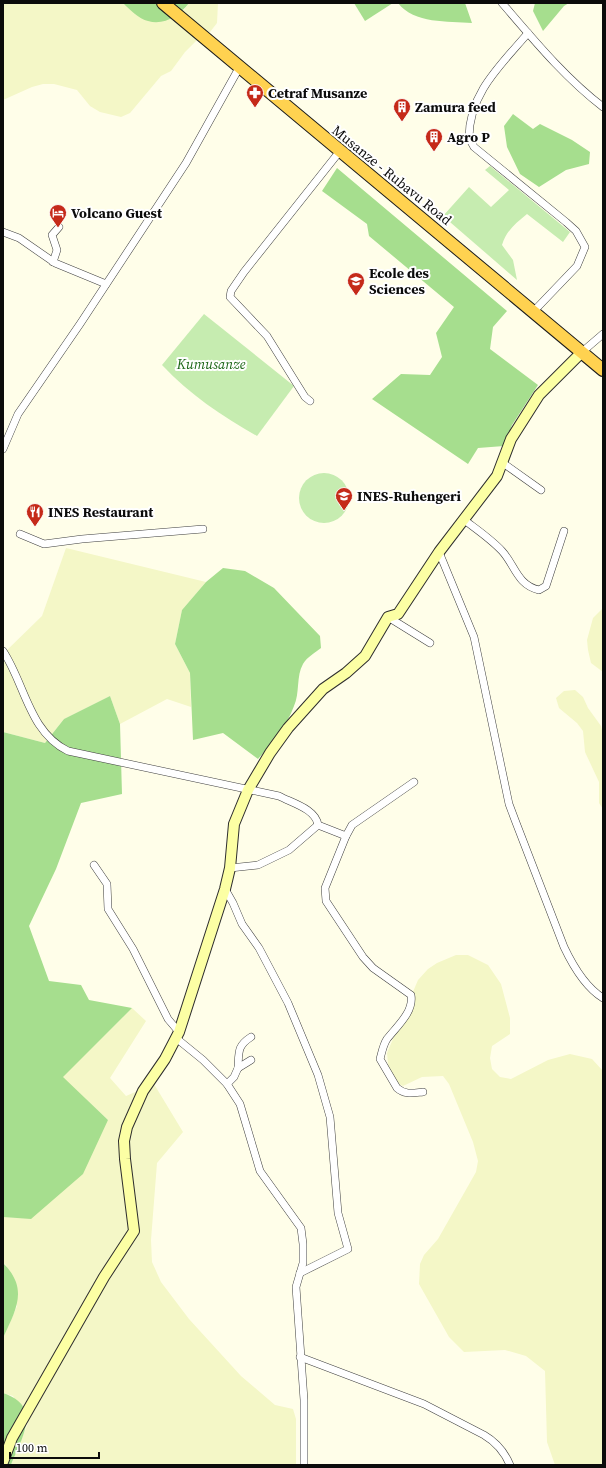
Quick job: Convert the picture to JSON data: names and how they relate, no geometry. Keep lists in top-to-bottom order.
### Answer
{
  "streets": {
    "highway": ["Musanze - Rubavu Road"]
  },
  "parks": ["Kumusanze"],
  "places": {
    "pharmacy": ["Cetraf Musanze"],
    "building": ["Zamura feed", "Agro P"],
    "hotel": ["Volcano Guest"],
    "school or university": ["Ecole des Sciences", "INES-Ruhengeri"],
    "restaurant": ["INES Restaurant"]
  },
  "scale_bar": "100 m"
}
